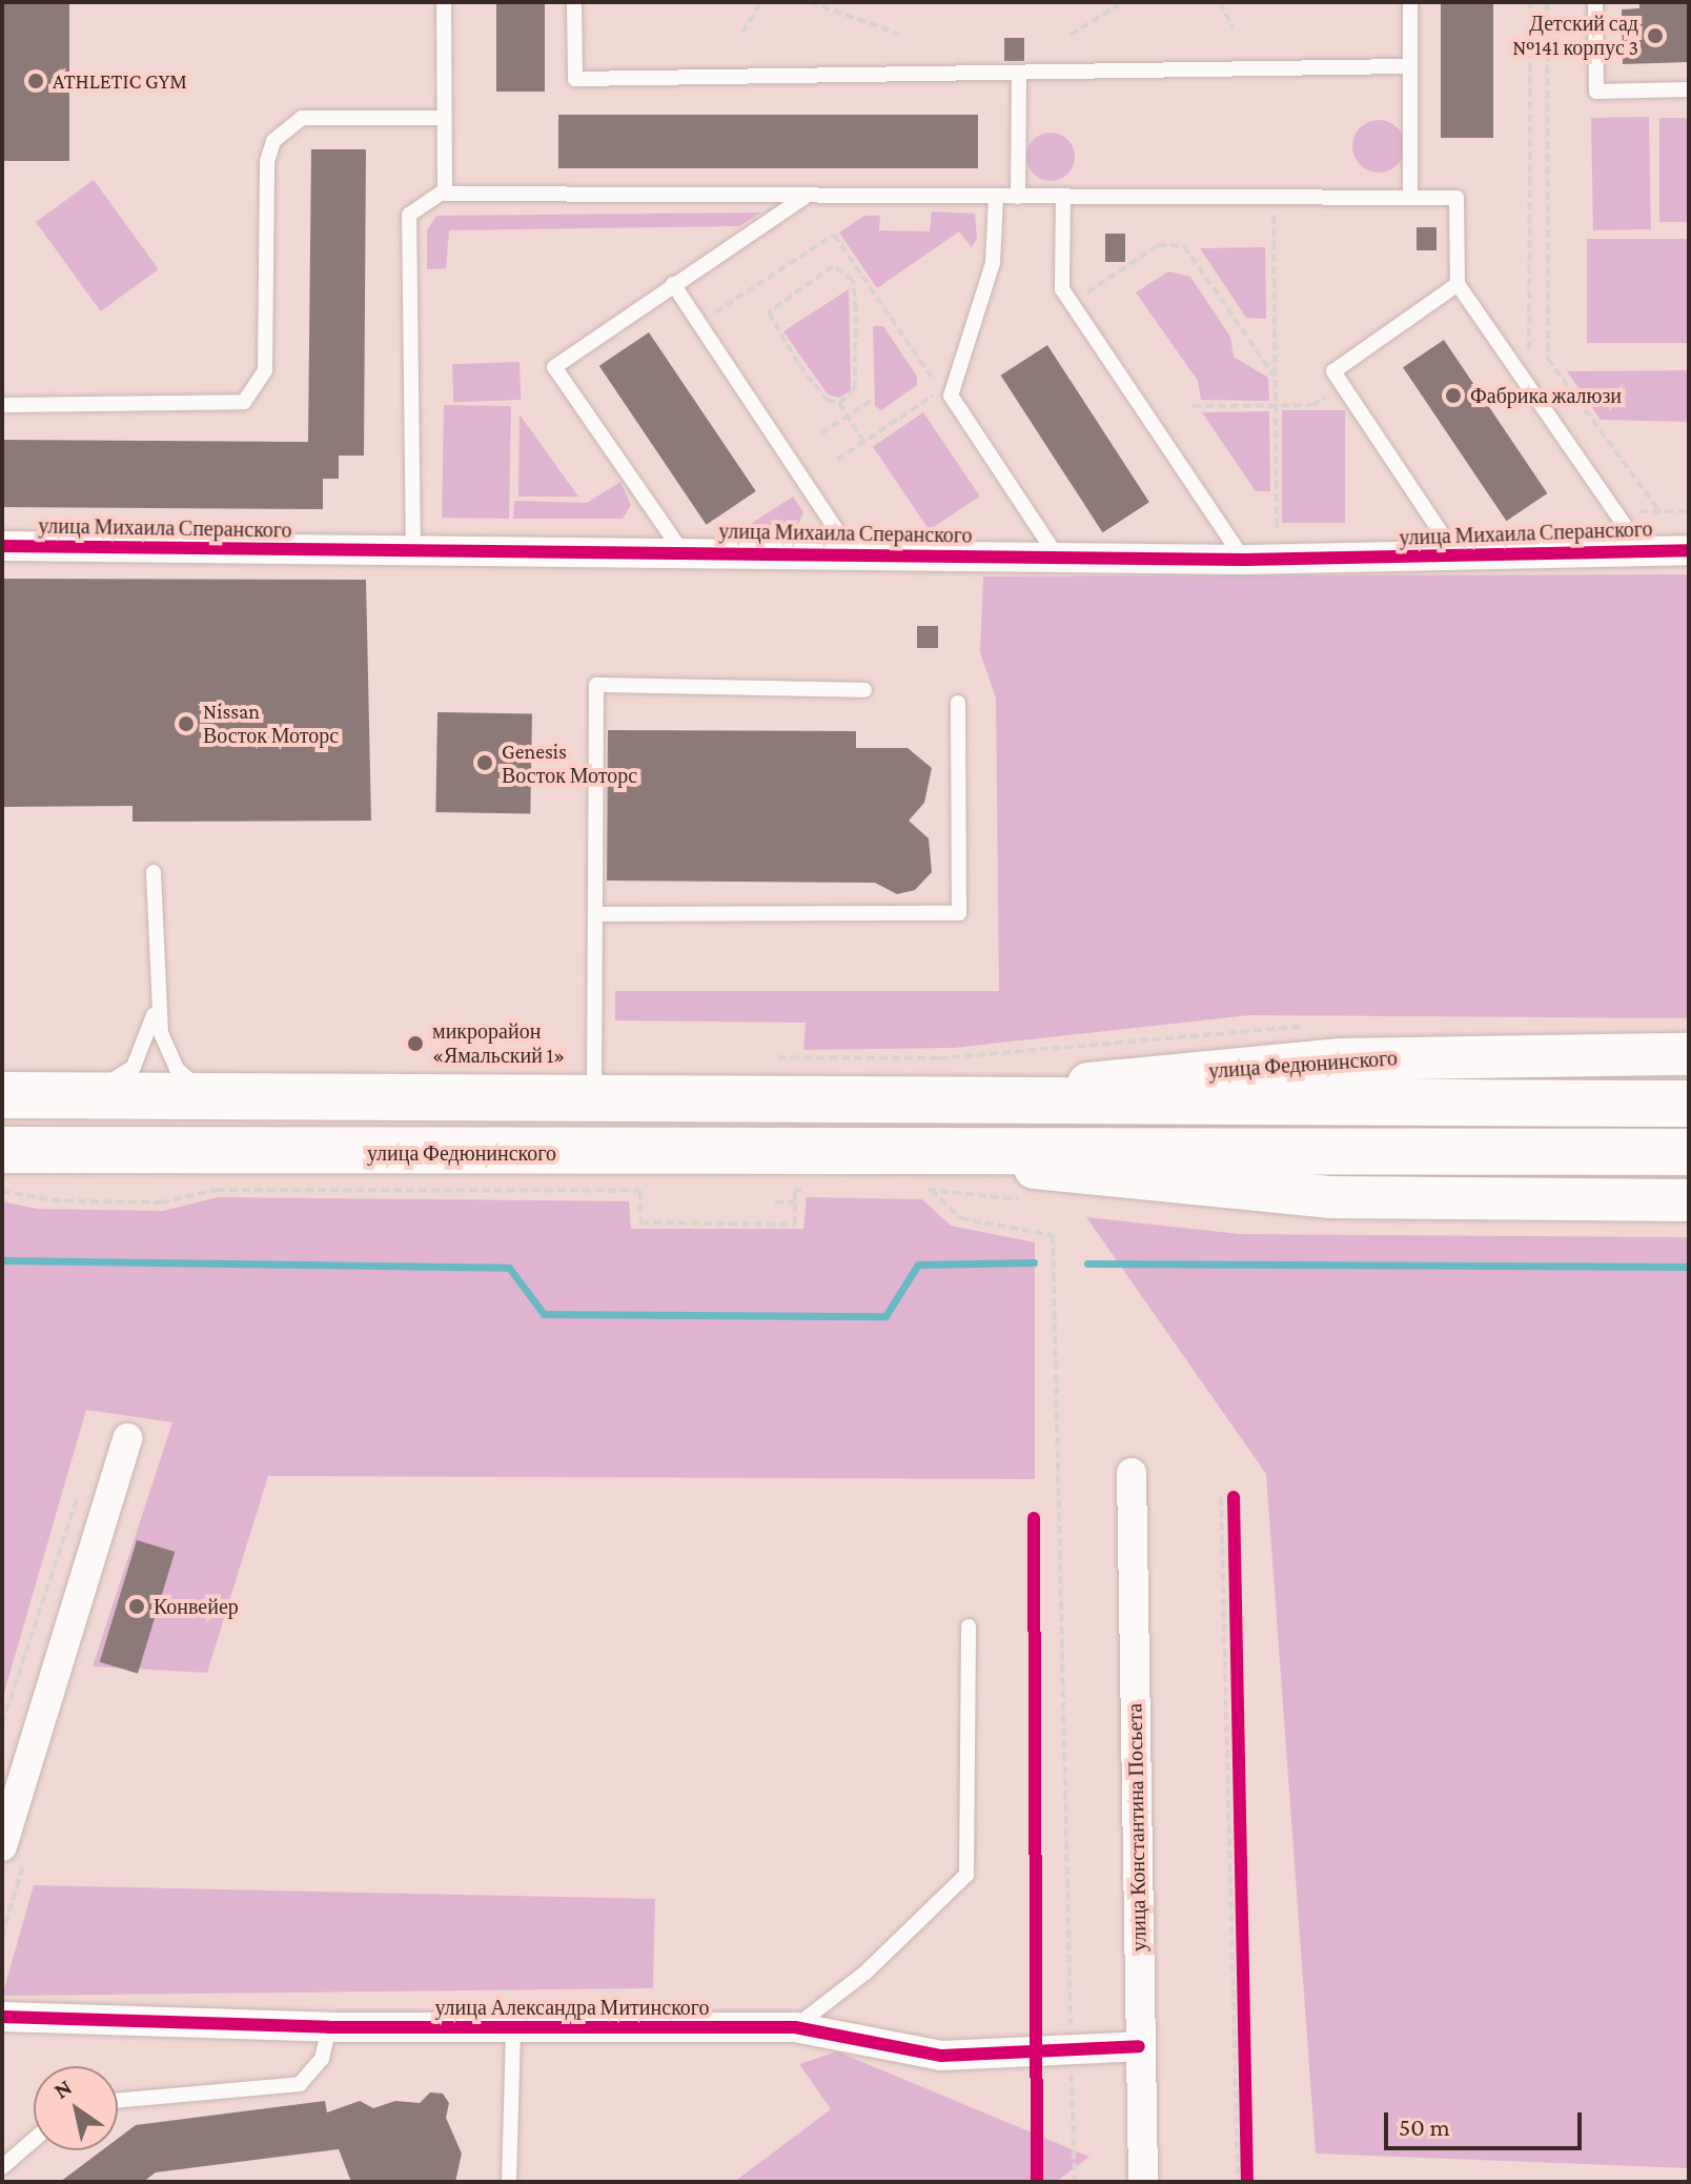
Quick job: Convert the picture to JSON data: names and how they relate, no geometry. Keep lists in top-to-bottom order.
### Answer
{
  "streets": {
    "highway": ["улица Федюнинского"],
    "street": ["улица Михаила Сперанского", "улица Константина Посьета", "улица Александра Митинского"]
  },
  "crossings": [
    ["улица Константина Посьета", "улица Александра Митинского"]
  ],
  "places": [
    "Детский сад №141 корпус 3",
    "ATHLETIC GYM",
    "Фабрика жалюзи",
    "Nissan Восток Моторс",
    "Genesis Восток Моторс",
    "микрорайон «Ямальский 1»",
    "Конвейер"
  ],
  "scale_bar": "50 m",
  "north": "top left"
}
